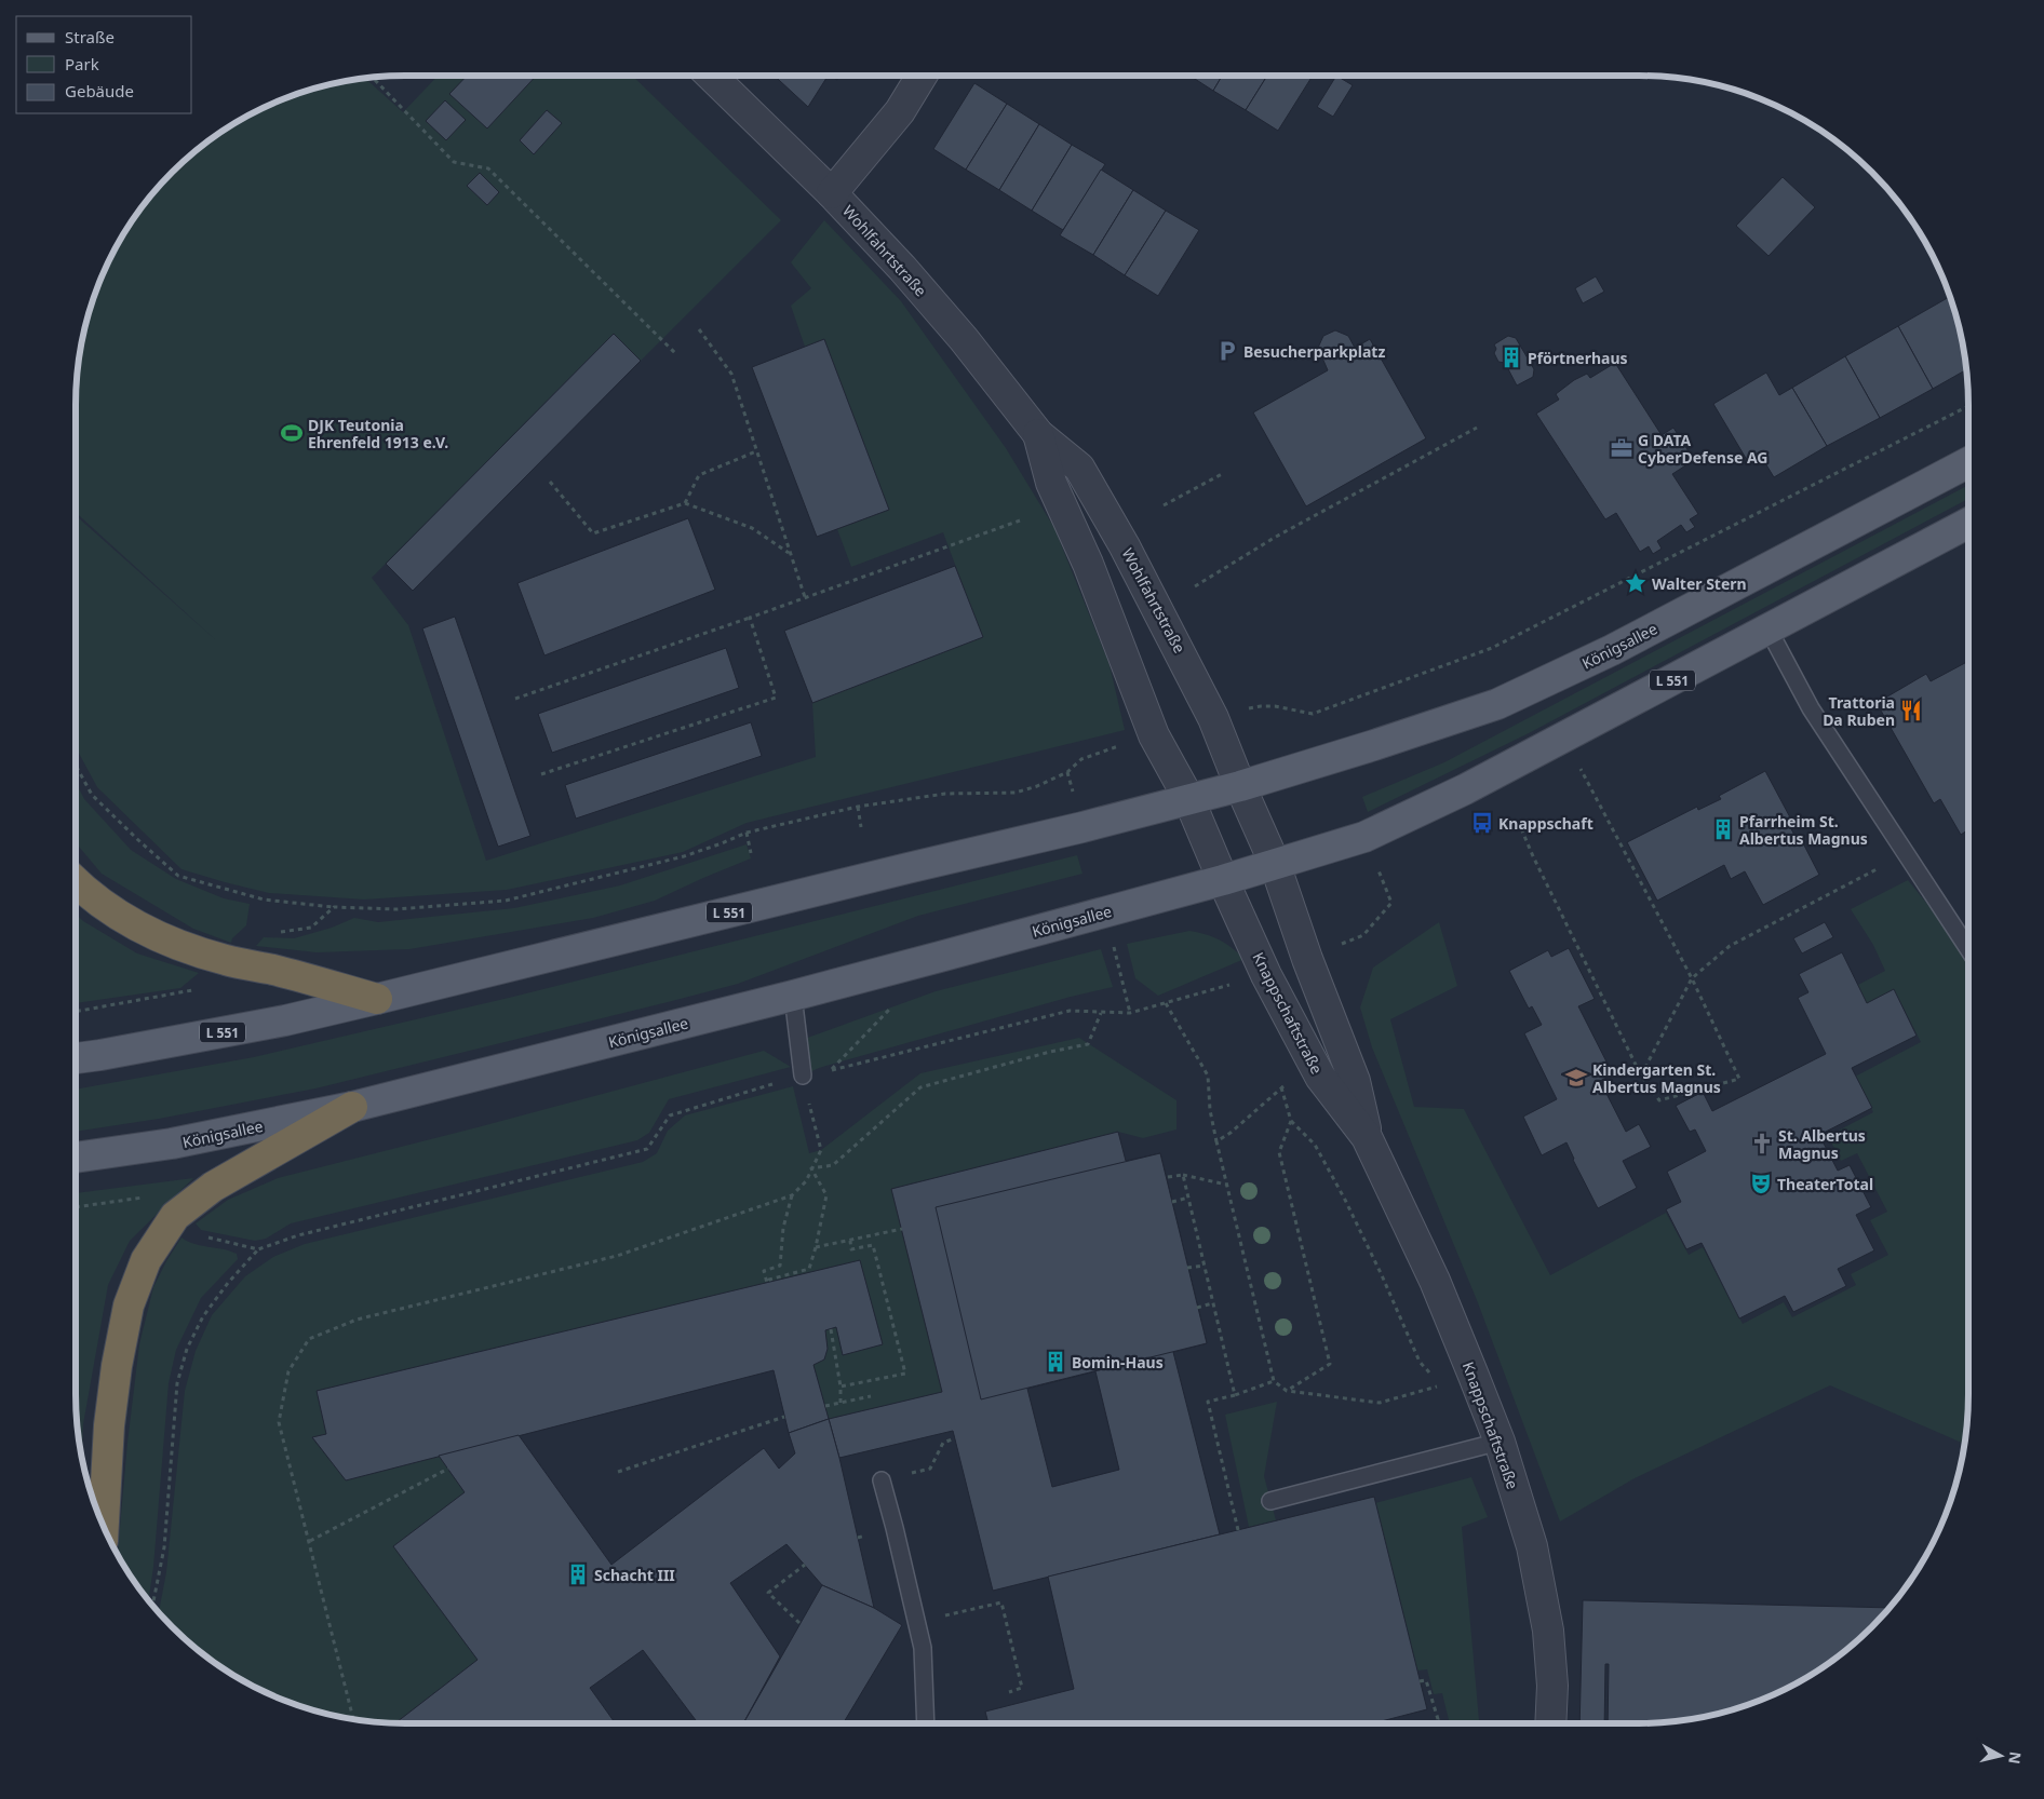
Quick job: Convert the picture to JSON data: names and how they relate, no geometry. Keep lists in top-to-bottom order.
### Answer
{
  "streets": {
    "main road": ["Königsallee", "L 551"],
    "street": ["Wohlfahrtstraße", "Knappschaftstraße"]
  },
  "crossings": [
    ["Wohlfahrtstraße", "Königsallee"],
    ["Königsallee", "Knappschaftstraße"]
  ],
  "places": {
    "parking": ["Besucherparkplatz"],
    "building": [
      "Pförtnerhaus",
      "Pfarrheim St. Albertus Magnus",
      "Bomin-Haus",
      "Schacht III"
    ],
    "sports": ["DJK Teutonia Ehrenfeld 1913 e.V."],
    "office": ["G DATA CyberDefense AG"],
    "place": ["Walter Stern"],
    "restaurant": ["Trattoria Da Ruben"],
    "bus stop": ["Knappschaft"],
    "school or university": ["Kindergarten St. Albertus Magnus"],
    "church": ["St. Albertus Magnus"],
    "theatre": ["TheaterTotal"]
  },
  "legend": ["Straße", "Park", "Gebäude"],
  "north": "right"
}
